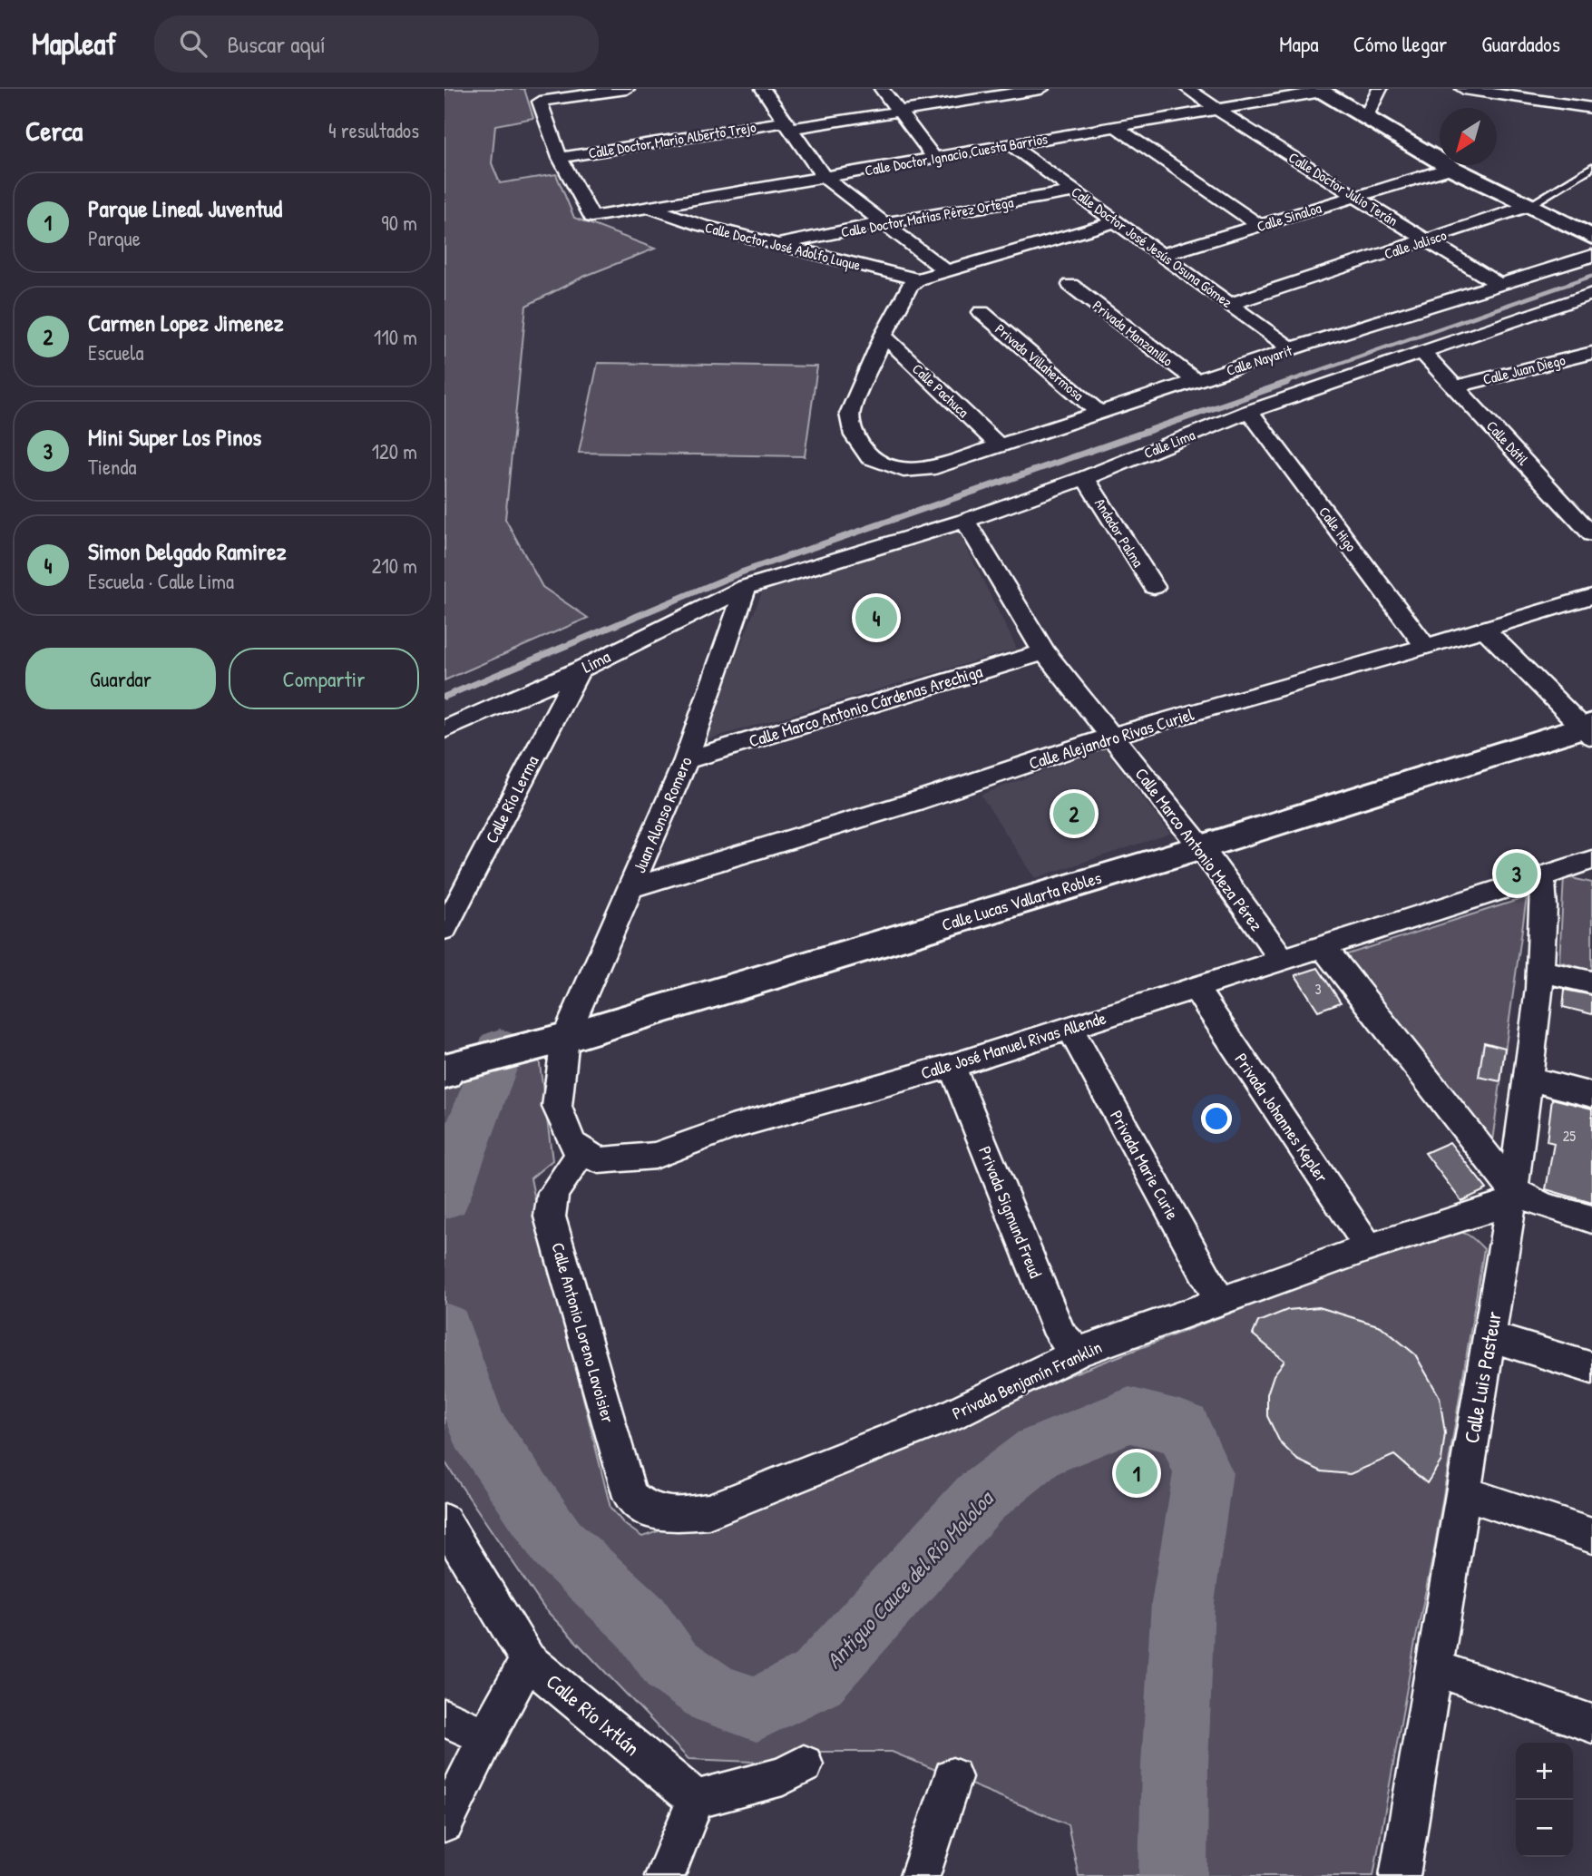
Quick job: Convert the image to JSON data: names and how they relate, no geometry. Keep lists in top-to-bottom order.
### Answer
{
  "streets": {
    "street": [
      "Calle Doctor Mario Alberto Trejo",
      "Calle Doctor Ignacio Cuesta Barrios",
      "Calle Doctor Julio Terán",
      "Calle Doctor Matías Pérez Ortega",
      "Calle Sinaloa",
      "Calle Jalisco",
      "Calle Doctor José Adolfo Luque",
      "Calle Doctor José Jesús Osuna Gómez",
      "Privada Manzanillo",
      "Calle Nayarit",
      "Privada Villahermosa",
      "Calle Juan Diego",
      "Calle Pachuca",
      "Calle Dátil",
      "Calle Lima",
      "Calle Higo",
      "Andador Palma",
      "Lima",
      "Calle Marco Antonio Cárdenas Arechiga",
      "Calle Alejandro Rivas Curiel",
      "Calle Río Lerma",
      "Juan Alonso Romero",
      "Calle Marco Antonio Meza Pérez",
      "Calle Lucas Vallarta Robles",
      "Calle José Manuel Rivas Allende",
      "Privada Johannes Kepler",
      "Privada Marie Curie",
      "Privada Sigmund Freud",
      "Calle Antonio Loreno Lavoisier",
      "Calle Luis Pasteur",
      "Privada Benjamín Franklin",
      "Calle Río Ixtlán"
    ]
  },
  "crossings": [
    ["Calle Doctor Mario Alberto Trejo", "Calle Doctor Ignacio Cuesta Barrios"],
    ["Calle Doctor Ignacio Cuesta Barrios", "Calle Doctor Julio Terán"],
    ["Calle Doctor Ignacio Cuesta Barrios", "Calle Doctor José Adolfo Luque"],
    ["Calle Doctor Ignacio Cuesta Barrios", "Calle Doctor José Jesús Osuna Gómez"],
    ["Calle Doctor Julio Terán", "Calle Sinaloa"],
    ["Calle Doctor Julio Terán", "Calle Jalisco"],
    ["Calle Doctor Julio Terán", "Calle Nayarit"],
    ["Calle Doctor Matías Pérez Ortega", "Calle Doctor José Adolfo Luque"],
    ["Calle Doctor Matías Pérez Ortega", "Calle Doctor José Jesús Osuna Gómez"],
    ["Calle Sinaloa", "Calle Doctor José Jesús Osuna Gómez"],
    ["Calle Jalisco", "Calle Doctor José Jesús Osuna Gómez"],
    ["Calle Doctor José Adolfo Luque", "Calle Doctor José Jesús Osuna Gómez"],
    ["Calle Doctor José Jesús Osuna Gómez", "Calle Nayarit"],
    ["Privada Manzanillo", "Calle Nayarit"],
    ["Calle Nayarit", "Privada Villahermosa"],
    ["Calle Nayarit", "Calle Pachuca"],
    ["Calle Juan Diego", "Calle Dátil"],
    ["Calle Dátil", "Calle Lima"],
    ["Calle Lima", "Calle Higo"],
    ["Calle Lima", "Andador Palma"],
    ["Calle Lima", "Lima"],
    ["Calle Lima", "Juan Alonso Romero"],
    ["Calle Lima", "Calle Marco Antonio Meza Pérez"],
    ["Calle Higo", "Calle Alejandro Rivas Curiel"],
    ["Lima", "Calle Río Lerma"],
    ["Lima", "Juan Alonso Romero"],
    ["Calle Marco Antonio Cárdenas Arechiga", "Juan Alonso Romero"],
    ["Calle Marco Antonio Cárdenas Arechiga", "Calle Marco Antonio Meza Pérez"],
    ["Calle Alejandro Rivas Curiel", "Juan Alonso Romero"],
    ["Calle Alejandro Rivas Curiel", "Calle Marco Antonio Meza Pérez"],
    ["Juan Alonso Romero", "Calle Lucas Vallarta Robles"],
    ["Calle Marco Antonio Meza Pérez", "Calle Lucas Vallarta Robles"],
    ["Calle Marco Antonio Meza Pérez", "Calle José Manuel Rivas Allende"],
    ["Calle José Manuel Rivas Allende", "Privada Johannes Kepler"],
    ["Calle José Manuel Rivas Allende", "Privada Marie Curie"],
    ["Calle José Manuel Rivas Allende", "Privada Sigmund Freud"],
    ["Calle José Manuel Rivas Allende", "Calle Antonio Loreno Lavoisier"],
    ["Calle José Manuel Rivas Allende", "Calle Luis Pasteur"],
    ["Privada Johannes Kepler", "Privada Benjamín Franklin"],
    ["Privada Marie Curie", "Privada Benjamín Franklin"],
    ["Privada Sigmund Freud", "Privada Benjamín Franklin"],
    ["Calle Antonio Loreno Lavoisier", "Privada Benjamín Franklin"],
    ["Calle Luis Pasteur", "Privada Benjamín Franklin"]
  ],
  "water": ["Antiguo Cauce del Río Mololoa"],
  "house_numbers": ["3", "25"],
  "north": "bottom left",
  "page": {
    "header": "Mapleaf",
    "search": "Buscar aquí",
    "nav": ["Mapa", "Cómo llegar", "Guardados"],
    "heading": ["Cerca", "4 resultados"],
    "list": [
      {
        "mark": "1",
        "name": "Parque Lineal Juventud",
        "note": "Parque",
        "value": "90 m"
      },
      {
        "mark": "2",
        "name": "Carmen Lopez Jimenez",
        "note": "Escuela",
        "value": "110 m"
      },
      {
        "mark": "3",
        "name": "Mini Super Los Pinos",
        "note": "Tienda",
        "value": "120 m"
      },
      {
        "mark": "4",
        "name": "Simon Delgado Ramirez",
        "note": "Escuela · Calle Lima",
        "value": "210 m"
      }
    ],
    "pins": [
      "4",
      "2",
      "3",
      "1"
    ],
    "buttons": ["Guardar", "Compartir"],
    "map_buttons": ["+", "−"]
  }
}
